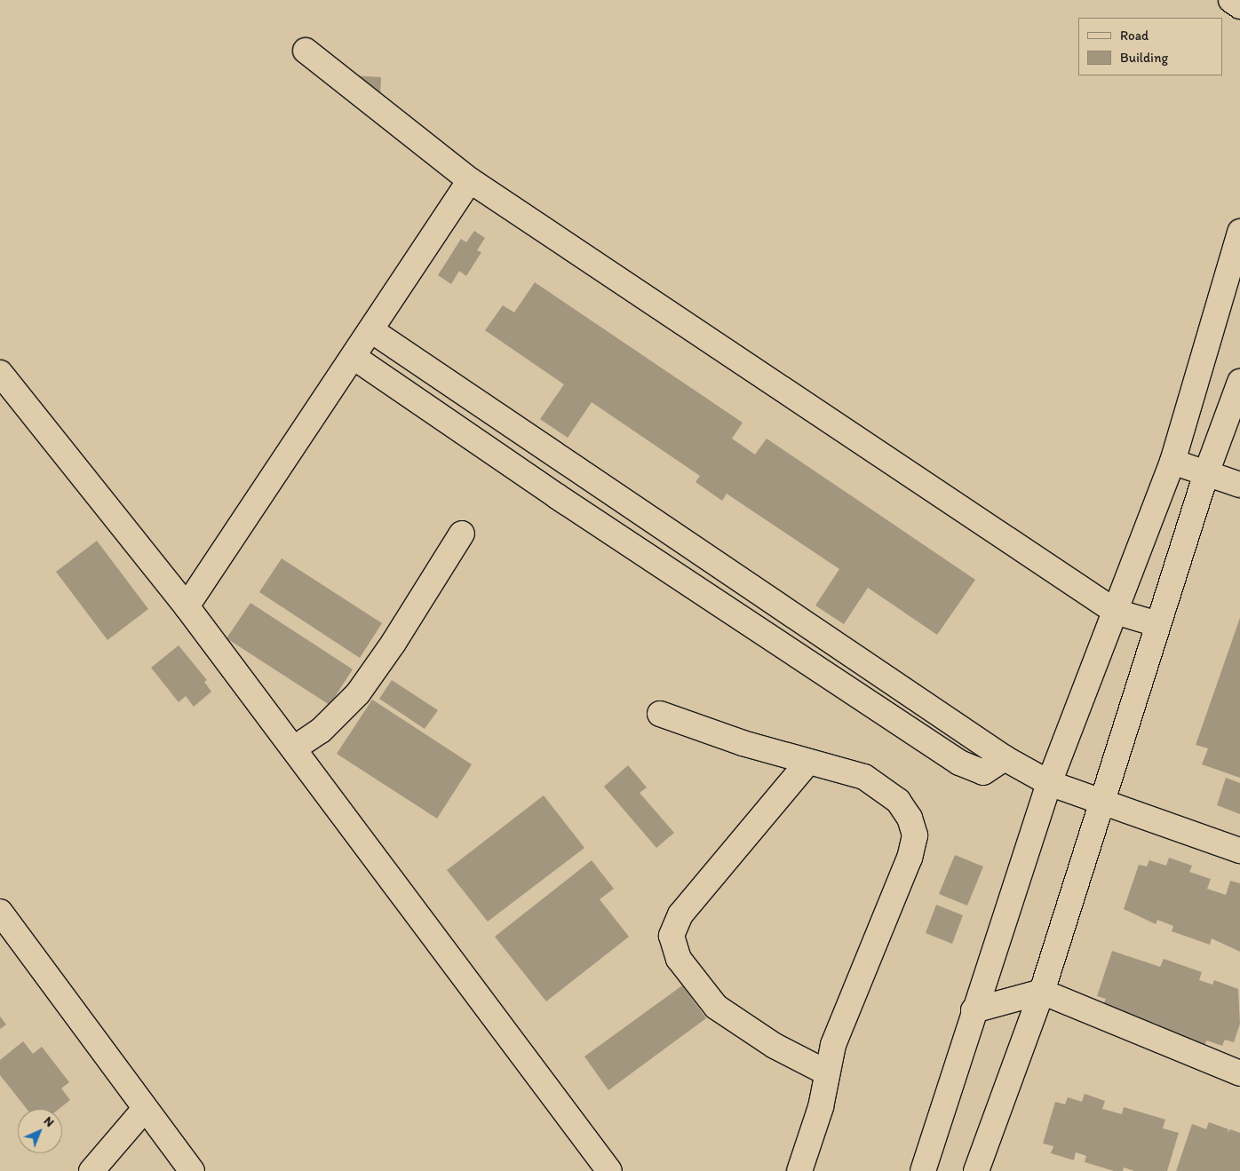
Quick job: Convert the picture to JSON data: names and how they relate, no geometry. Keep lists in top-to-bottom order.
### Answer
{
  "legend": ["Road", "Building"],
  "north": "top right"
}
